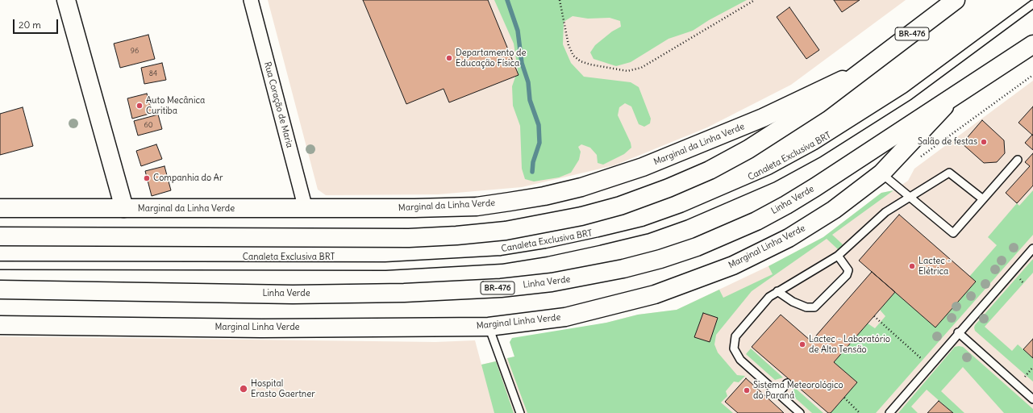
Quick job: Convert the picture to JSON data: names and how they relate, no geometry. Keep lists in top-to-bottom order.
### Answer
{
  "streets": {
    "main road": [
      "BR-476",
      "Marginal da Linha Verde",
      "Linha Verde",
      "Marginal Linha Verde"
    ],
    "street": ["Rua Coração de Maria"],
    "lane": ["Canaleta Exclusiva BRT"]
  },
  "crossings": [
    ["BR-476", "Marginal da Linha Verde"],
    ["Rua Coração de Maria", "Marginal da Linha Verde"],
    ["Linha Verde", "Marginal Linha Verde"]
  ],
  "places": [
    "Departamento de Educação Física",
    "Auto Mecânica Curitiba",
    "Salão de festas",
    "Companhia do Ar",
    "Lactec - Elétrica",
    "Lactec - Laboratório de Alta Tensão",
    "Hospital Erasto Gaertner",
    "Sistema Meteorológico do Paraná"
  ],
  "house_numbers": ["96", "84", "60"],
  "scale_bar": "20 m"
}
